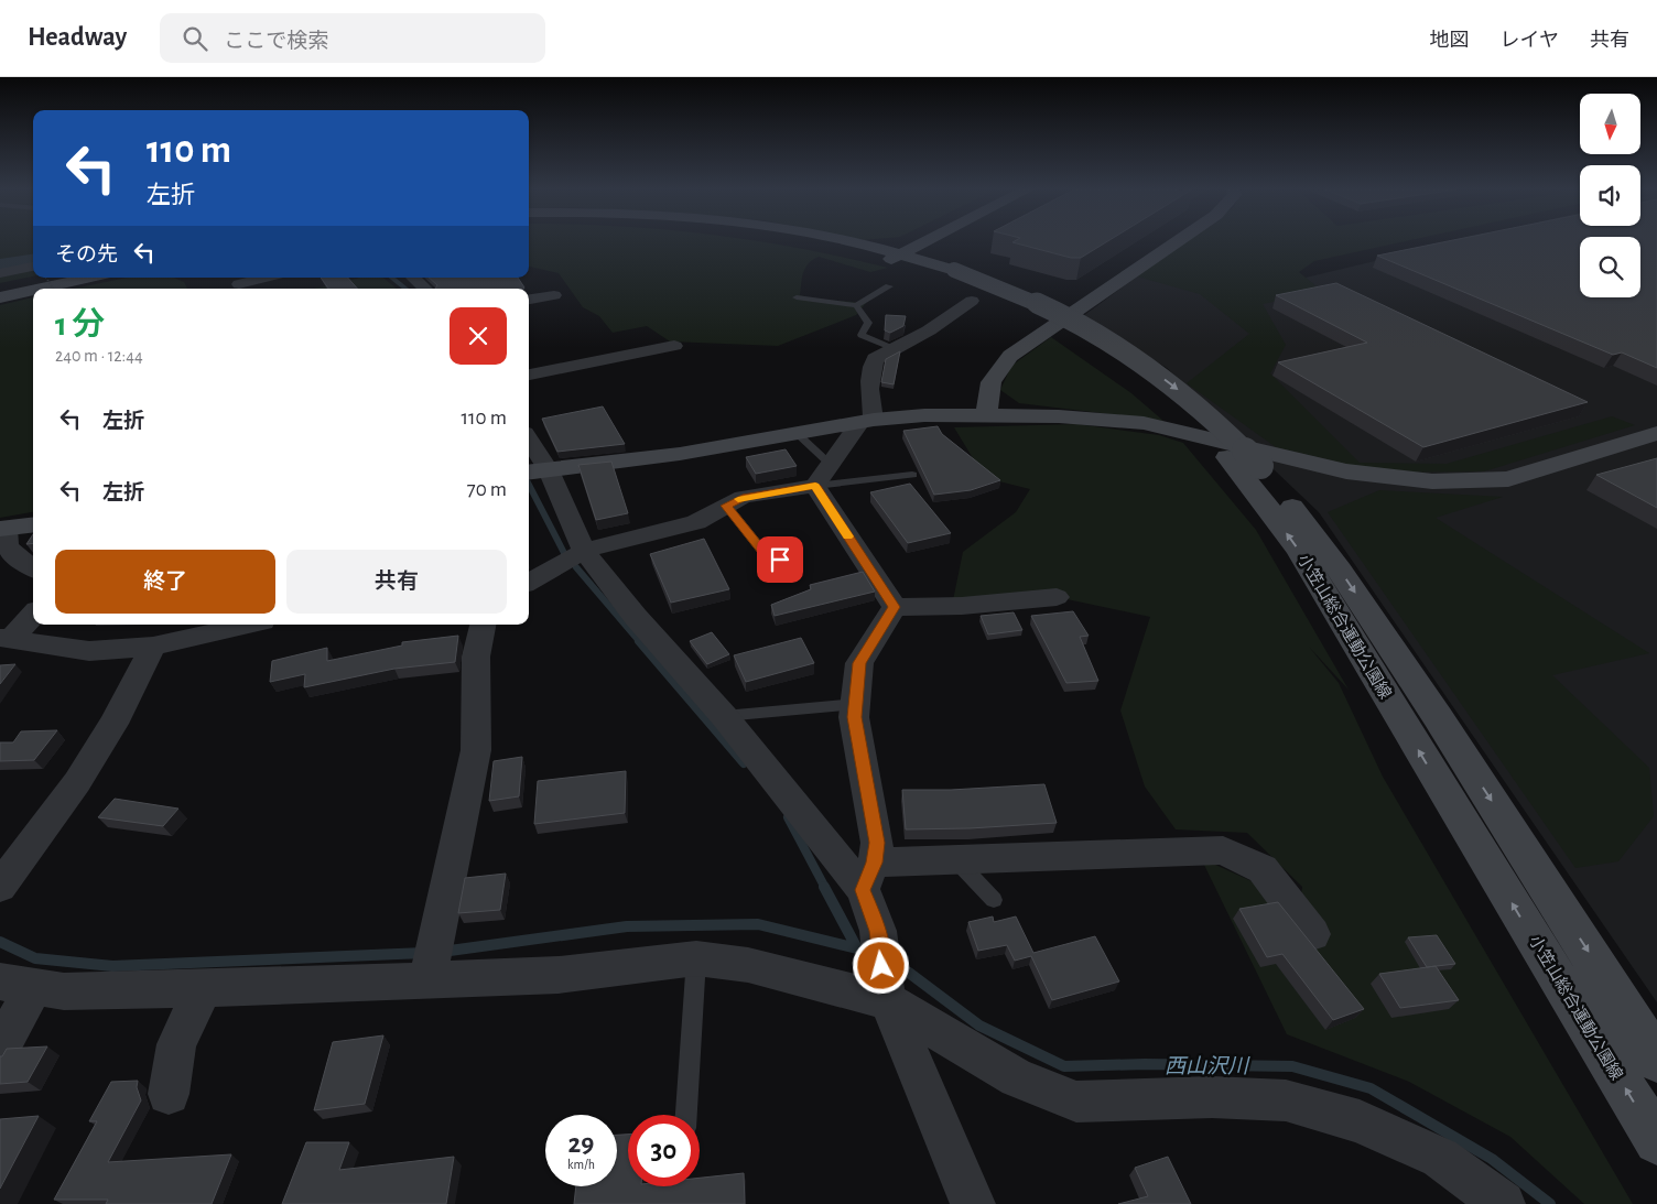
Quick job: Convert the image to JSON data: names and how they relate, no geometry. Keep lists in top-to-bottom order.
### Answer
{
  "streets": {
    "main road": ["小笠山総合運動公園線"]
  },
  "water": ["西山沢川"],
  "north": "bottom",
  "page": {
    "header": "Headway",
    "search": "ここで検索",
    "nav": ["地図", "レイヤ", "共有"],
    "turn": ["110 m", "左折"],
    "then": "その先",
    "heading": ["1 分", "240 m · 12:44"],
    "list": [
      {
        "name": "左折",
        "value": "110 m"
      },
      {
        "name": "左折",
        "value": "70 m"
      }
    ],
    "buttons": ["終了", "共有"],
    "speed": "29 km/h",
    "limit": "30"
  }
}
